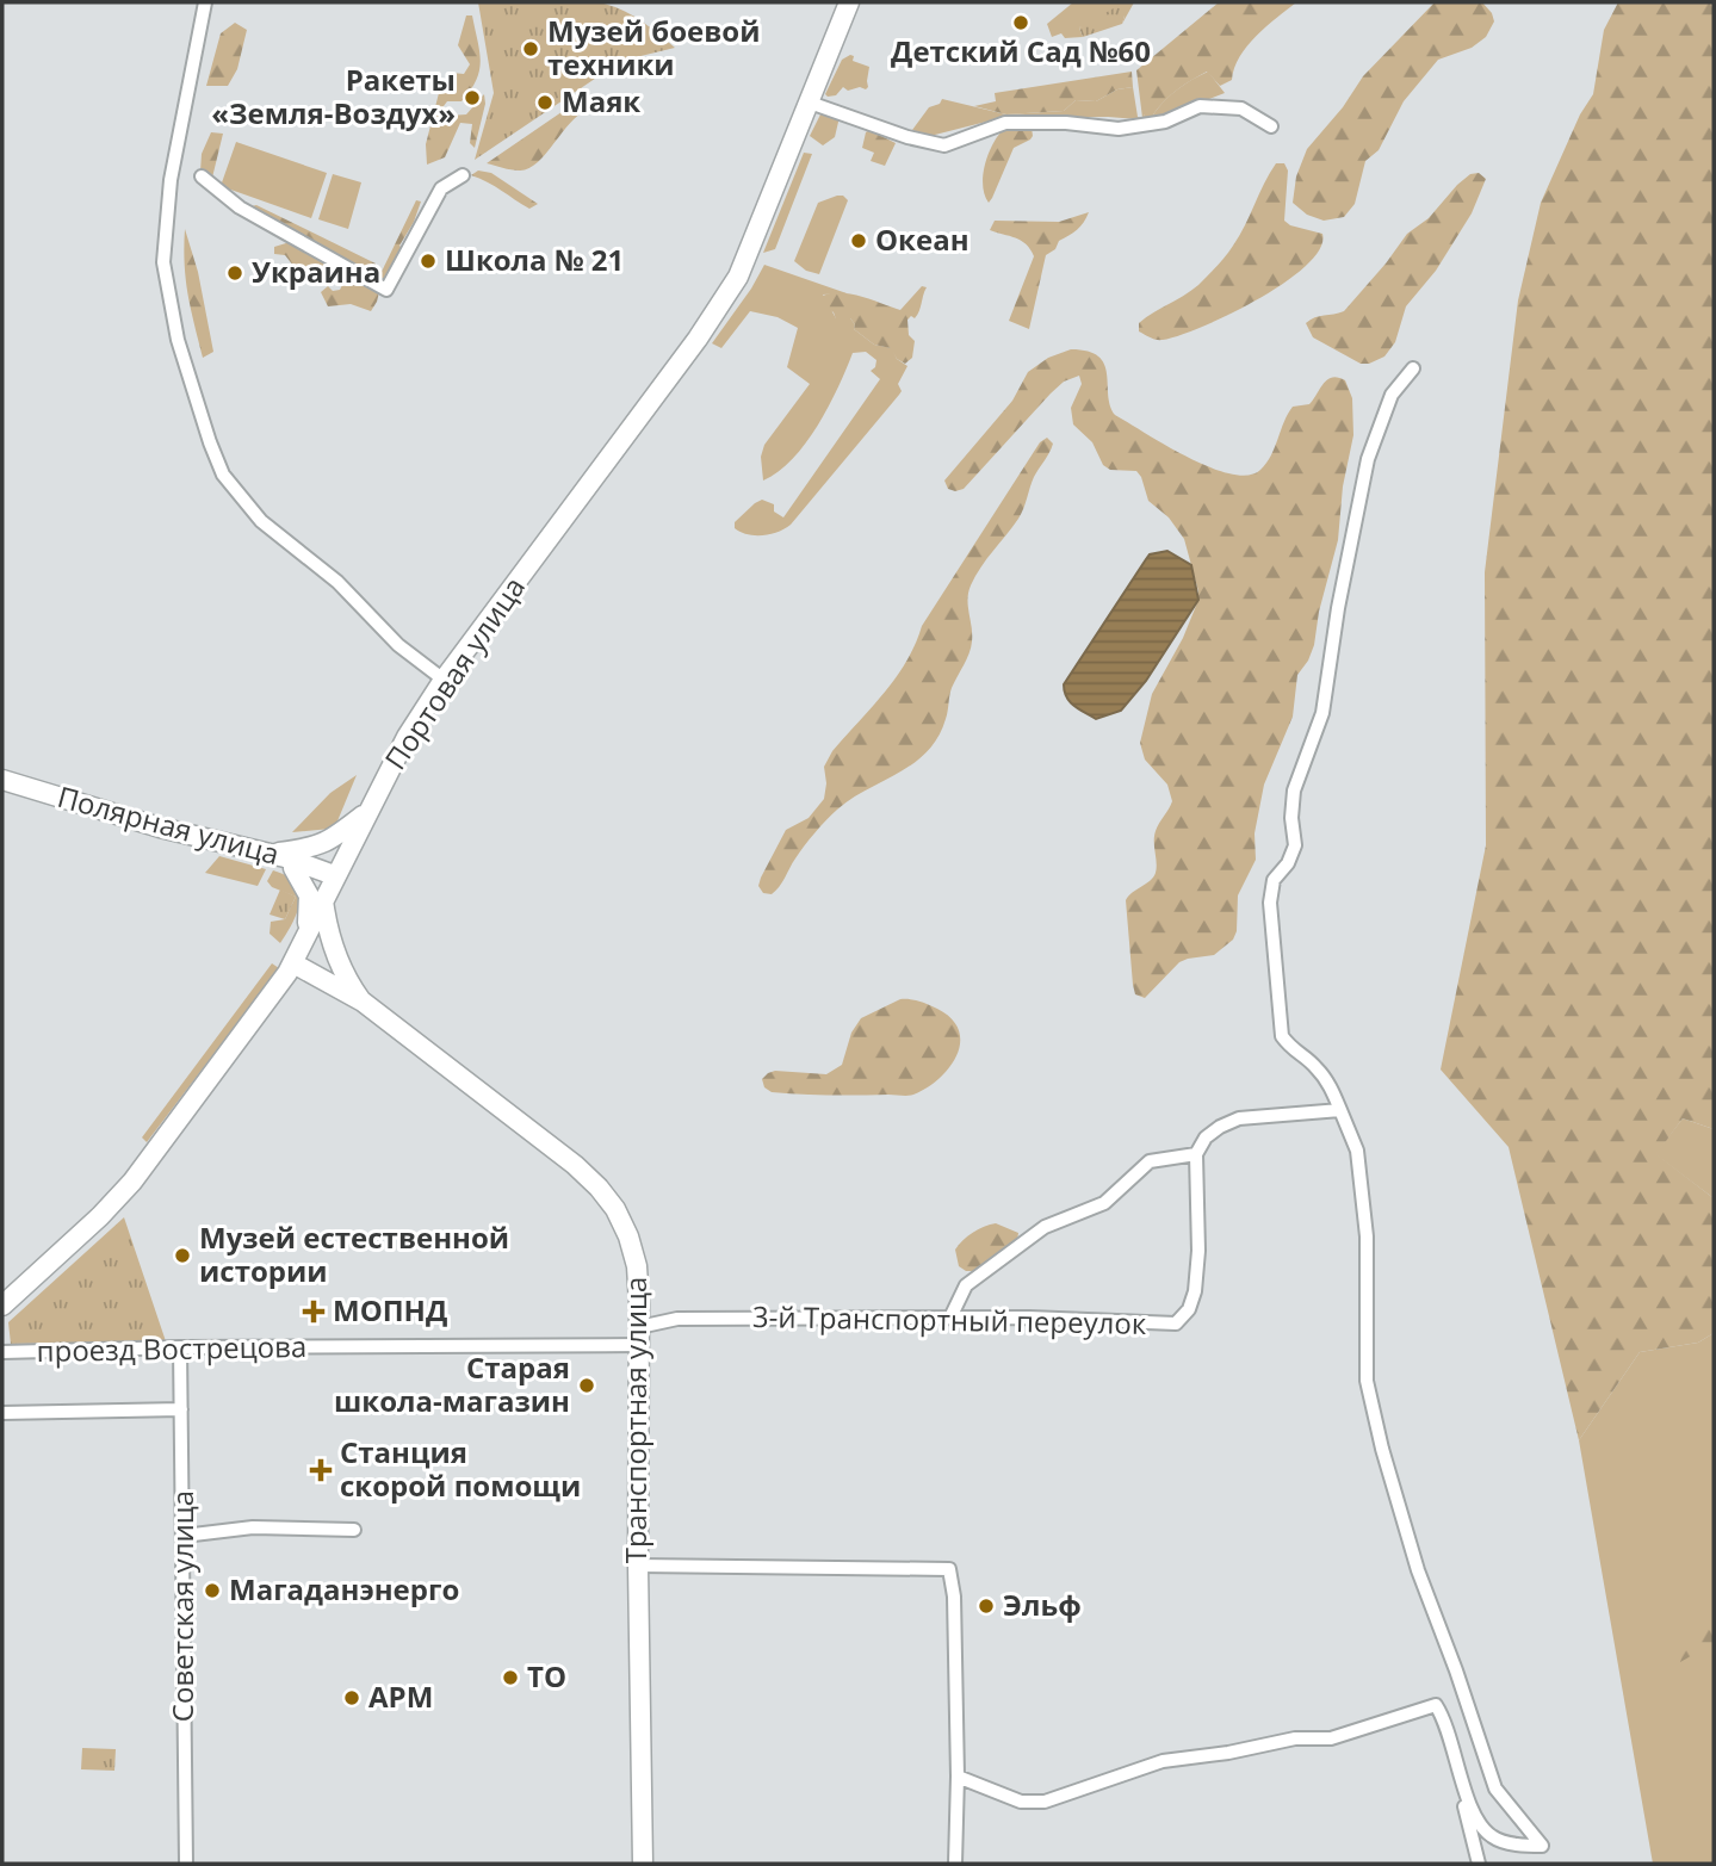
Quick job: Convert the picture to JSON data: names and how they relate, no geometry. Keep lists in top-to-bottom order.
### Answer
{
  "streets": {
    "main road": ["Портовая улица", "Полярная улица", "Транспортная улица"],
    "street": ["3-й Транспортный переулок", "проезд Вострецова", "Советская улица"]
  },
  "crossings": [
    ["Портовая улица", "Полярная улица"],
    ["Портовая улица", "Транспортная улица"],
    ["3-й Транспортный переулок", "проезд Вострецова"],
    ["3-й Транспортный переулок", "Транспортная улица"],
    ["проезд Вострецова", "Транспортная улица"],
    ["проезд Вострецова", "Советская улица"]
  ],
  "places": {
    "other": [
      "Детский Сад №60",
      "Музей боевой техники",
      "Ракеты «Земля-Воздух»",
      "Маяк",
      "Океан",
      "Школа № 21",
      "Украина",
      "Музей естественной истории",
      "Старая школа-магазин",
      "Магаданэнерго",
      "Эльф",
      "ТО",
      "АРМ"
    ],
    "health": ["МОПНД", "Станция скорой помощи"]
  }
}
